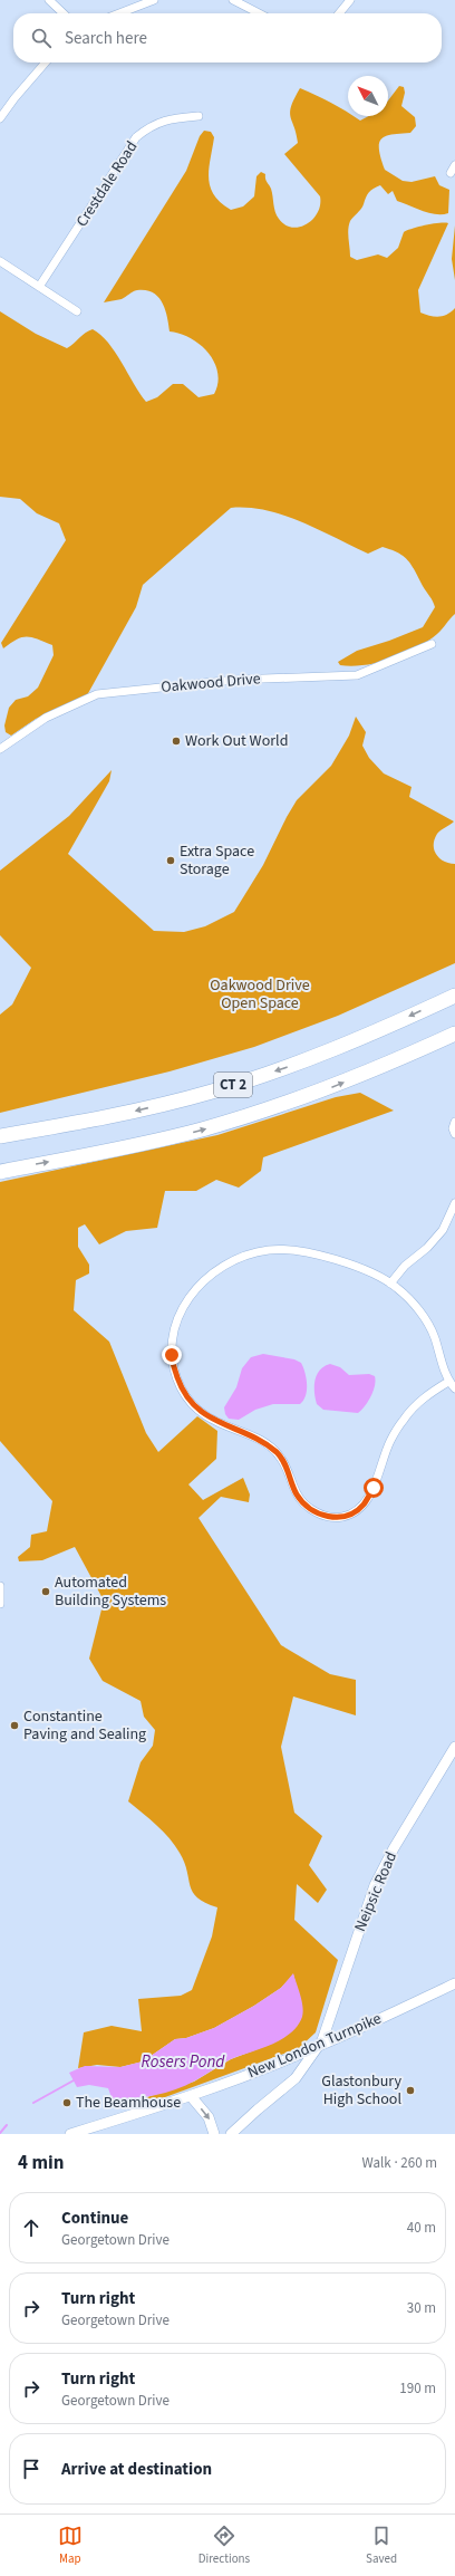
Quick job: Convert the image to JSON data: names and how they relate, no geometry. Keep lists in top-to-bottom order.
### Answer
{
  "streets": {
    "highway": ["CT 2"],
    "street": [
      "Crestdale Road",
      "Oakwood Drive",
      "Neipsic Road",
      "New London Turnpike"
    ]
  },
  "crossings": [
    ["Neipsic Road", "New London Turnpike"]
  ],
  "water": ["Rosers Pond"],
  "parks": ["Oakwood Drive Open Space"],
  "places": [
    "Work Out World",
    "Extra Space Storage",
    "Automated Building Systems",
    "Constantine Paving and Sealing",
    "Glastonbury High School",
    "The Beamhouse"
  ],
  "north": "top left",
  "page": {
    "search": "Search here",
    "heading": ["4 min", "Walk · 260 m"],
    "list": [
      ["Continue", "Georgetown Drive", "40 m"],
      ["Turn right", "Georgetown Drive", "30 m"],
      ["Turn right", "Georgetown Drive", "190 m"],
      "Arrive at destination"
    ],
    "nav": ["Map", "Directions", "Saved"]
  }
}
